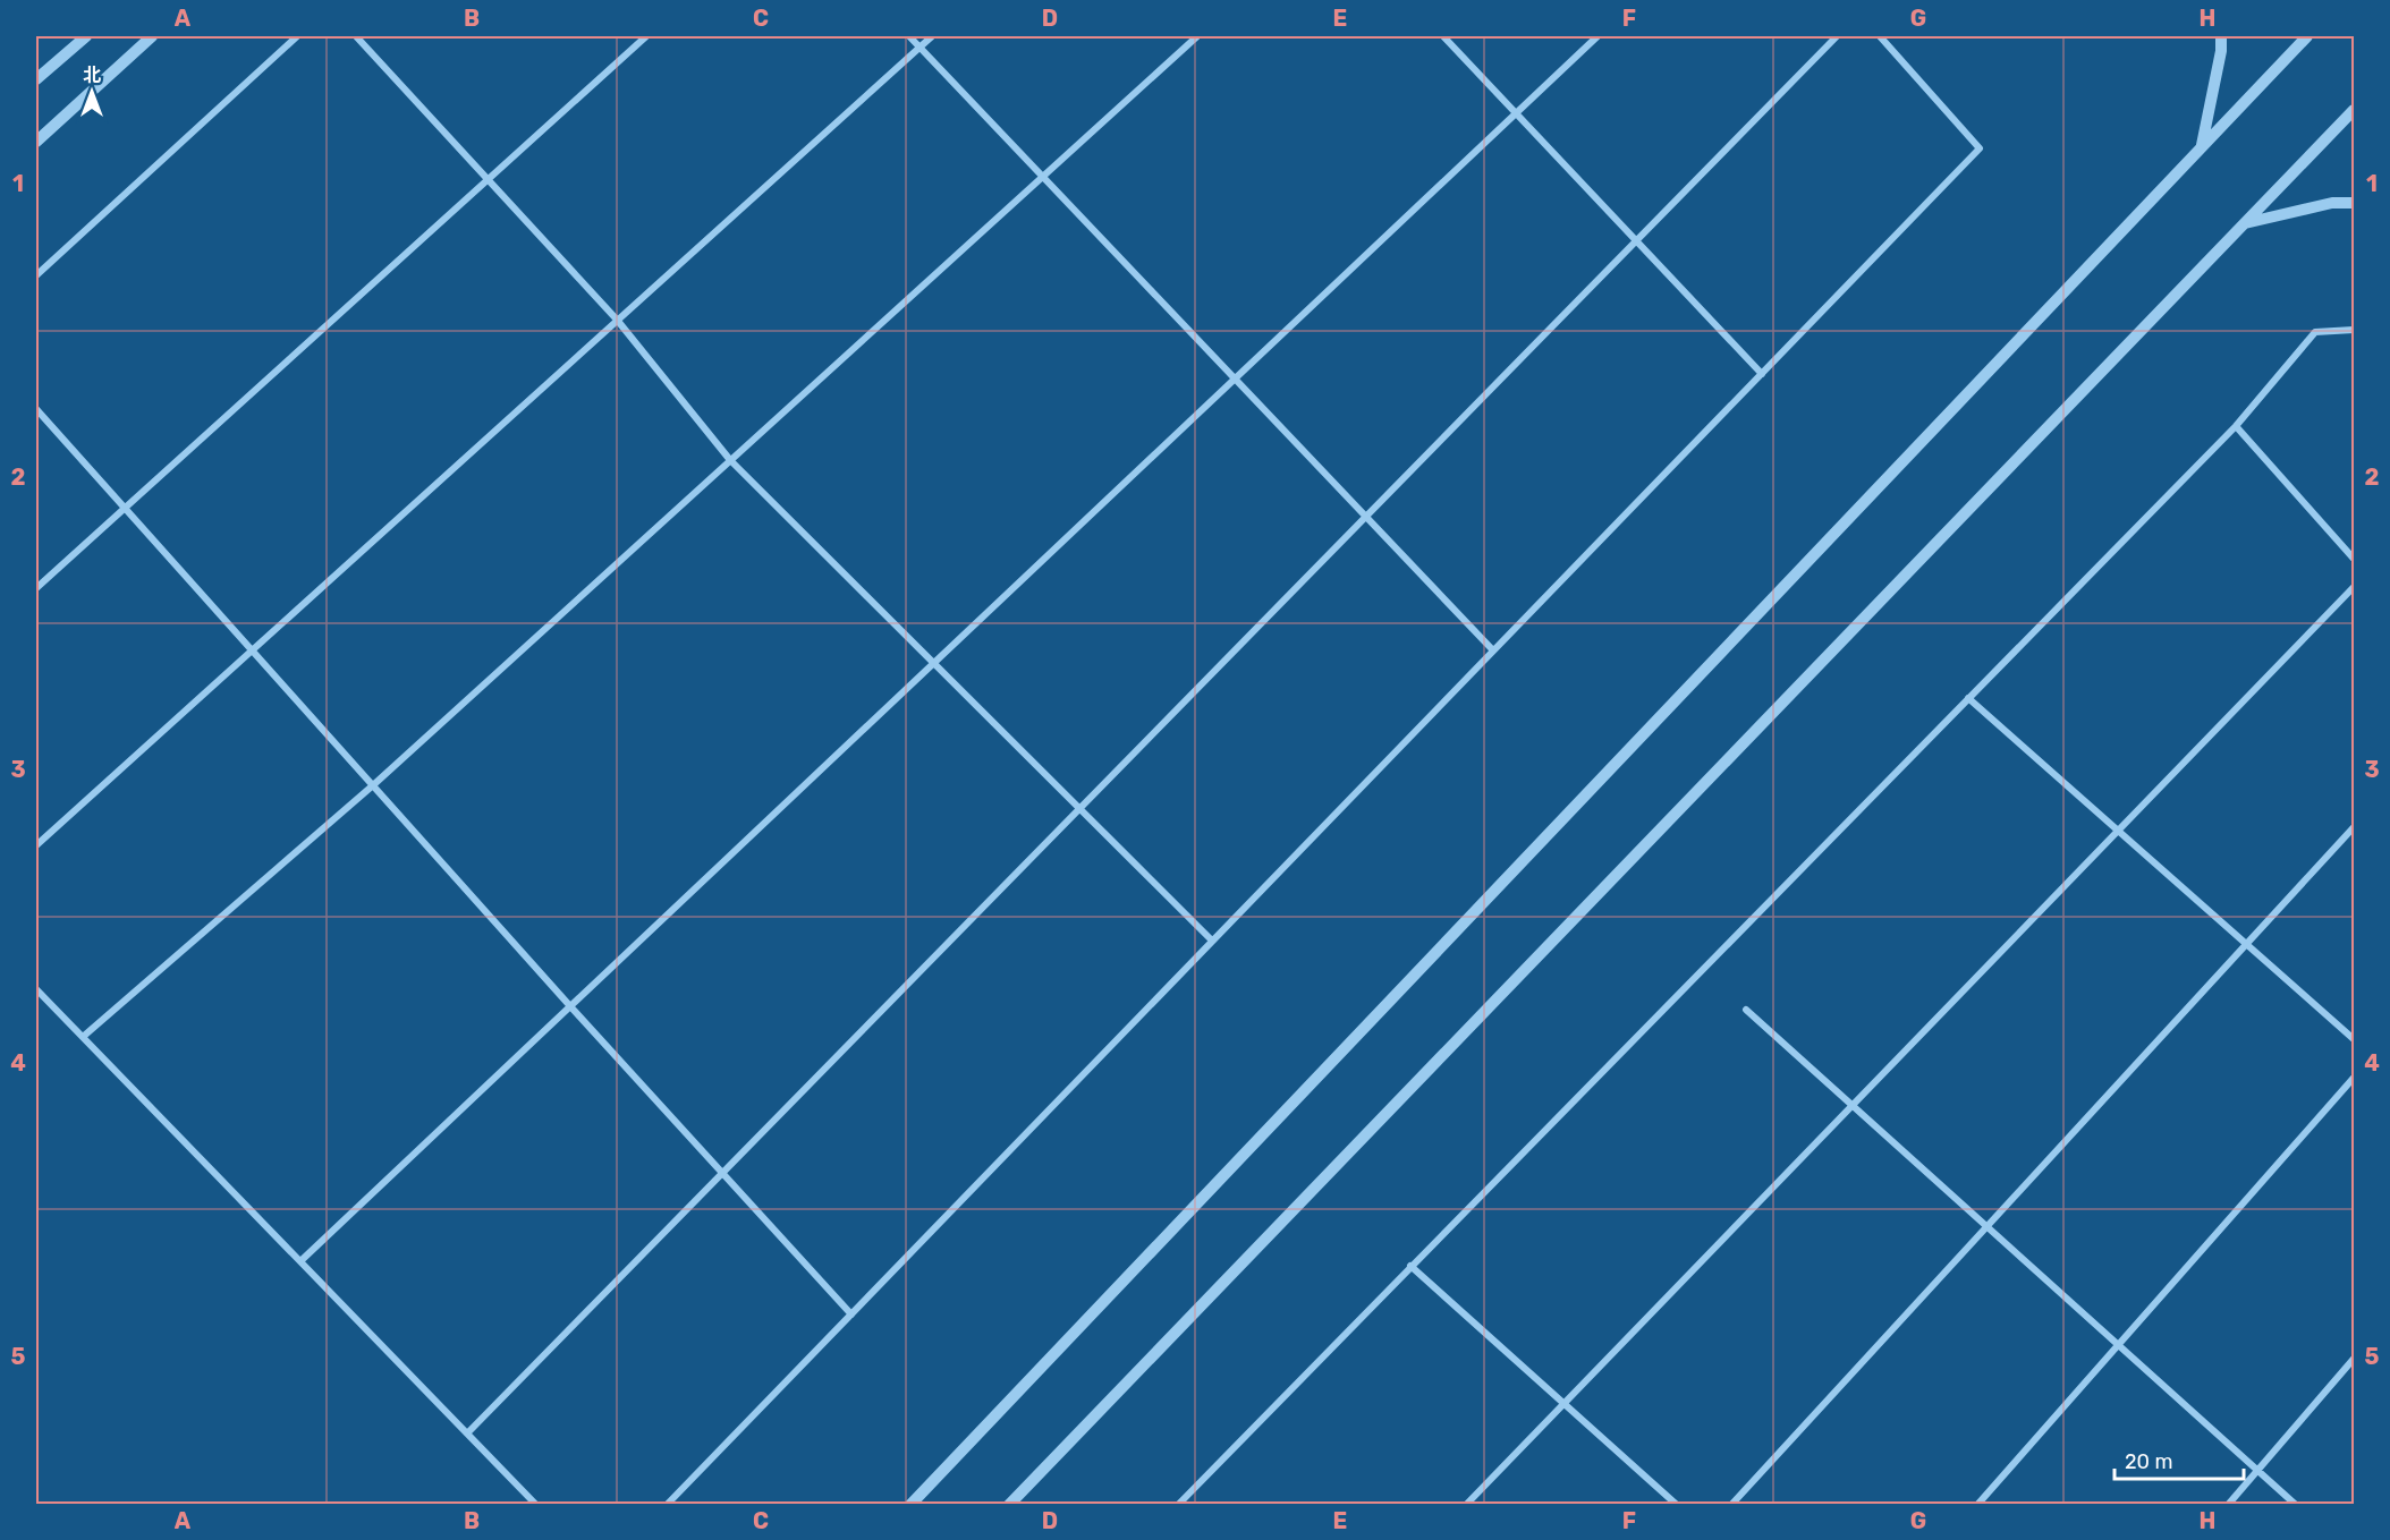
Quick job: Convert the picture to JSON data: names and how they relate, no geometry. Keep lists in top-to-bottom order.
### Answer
{
  "scale_bar": "20 m",
  "north": "top",
  "grid": {
    "columns": [
      "A",
      "B",
      "C",
      "D",
      "E",
      "F",
      "G",
      "H"
    ],
    "rows": [
      "1",
      "2",
      "3",
      "4",
      "5"
    ]
  }
}
